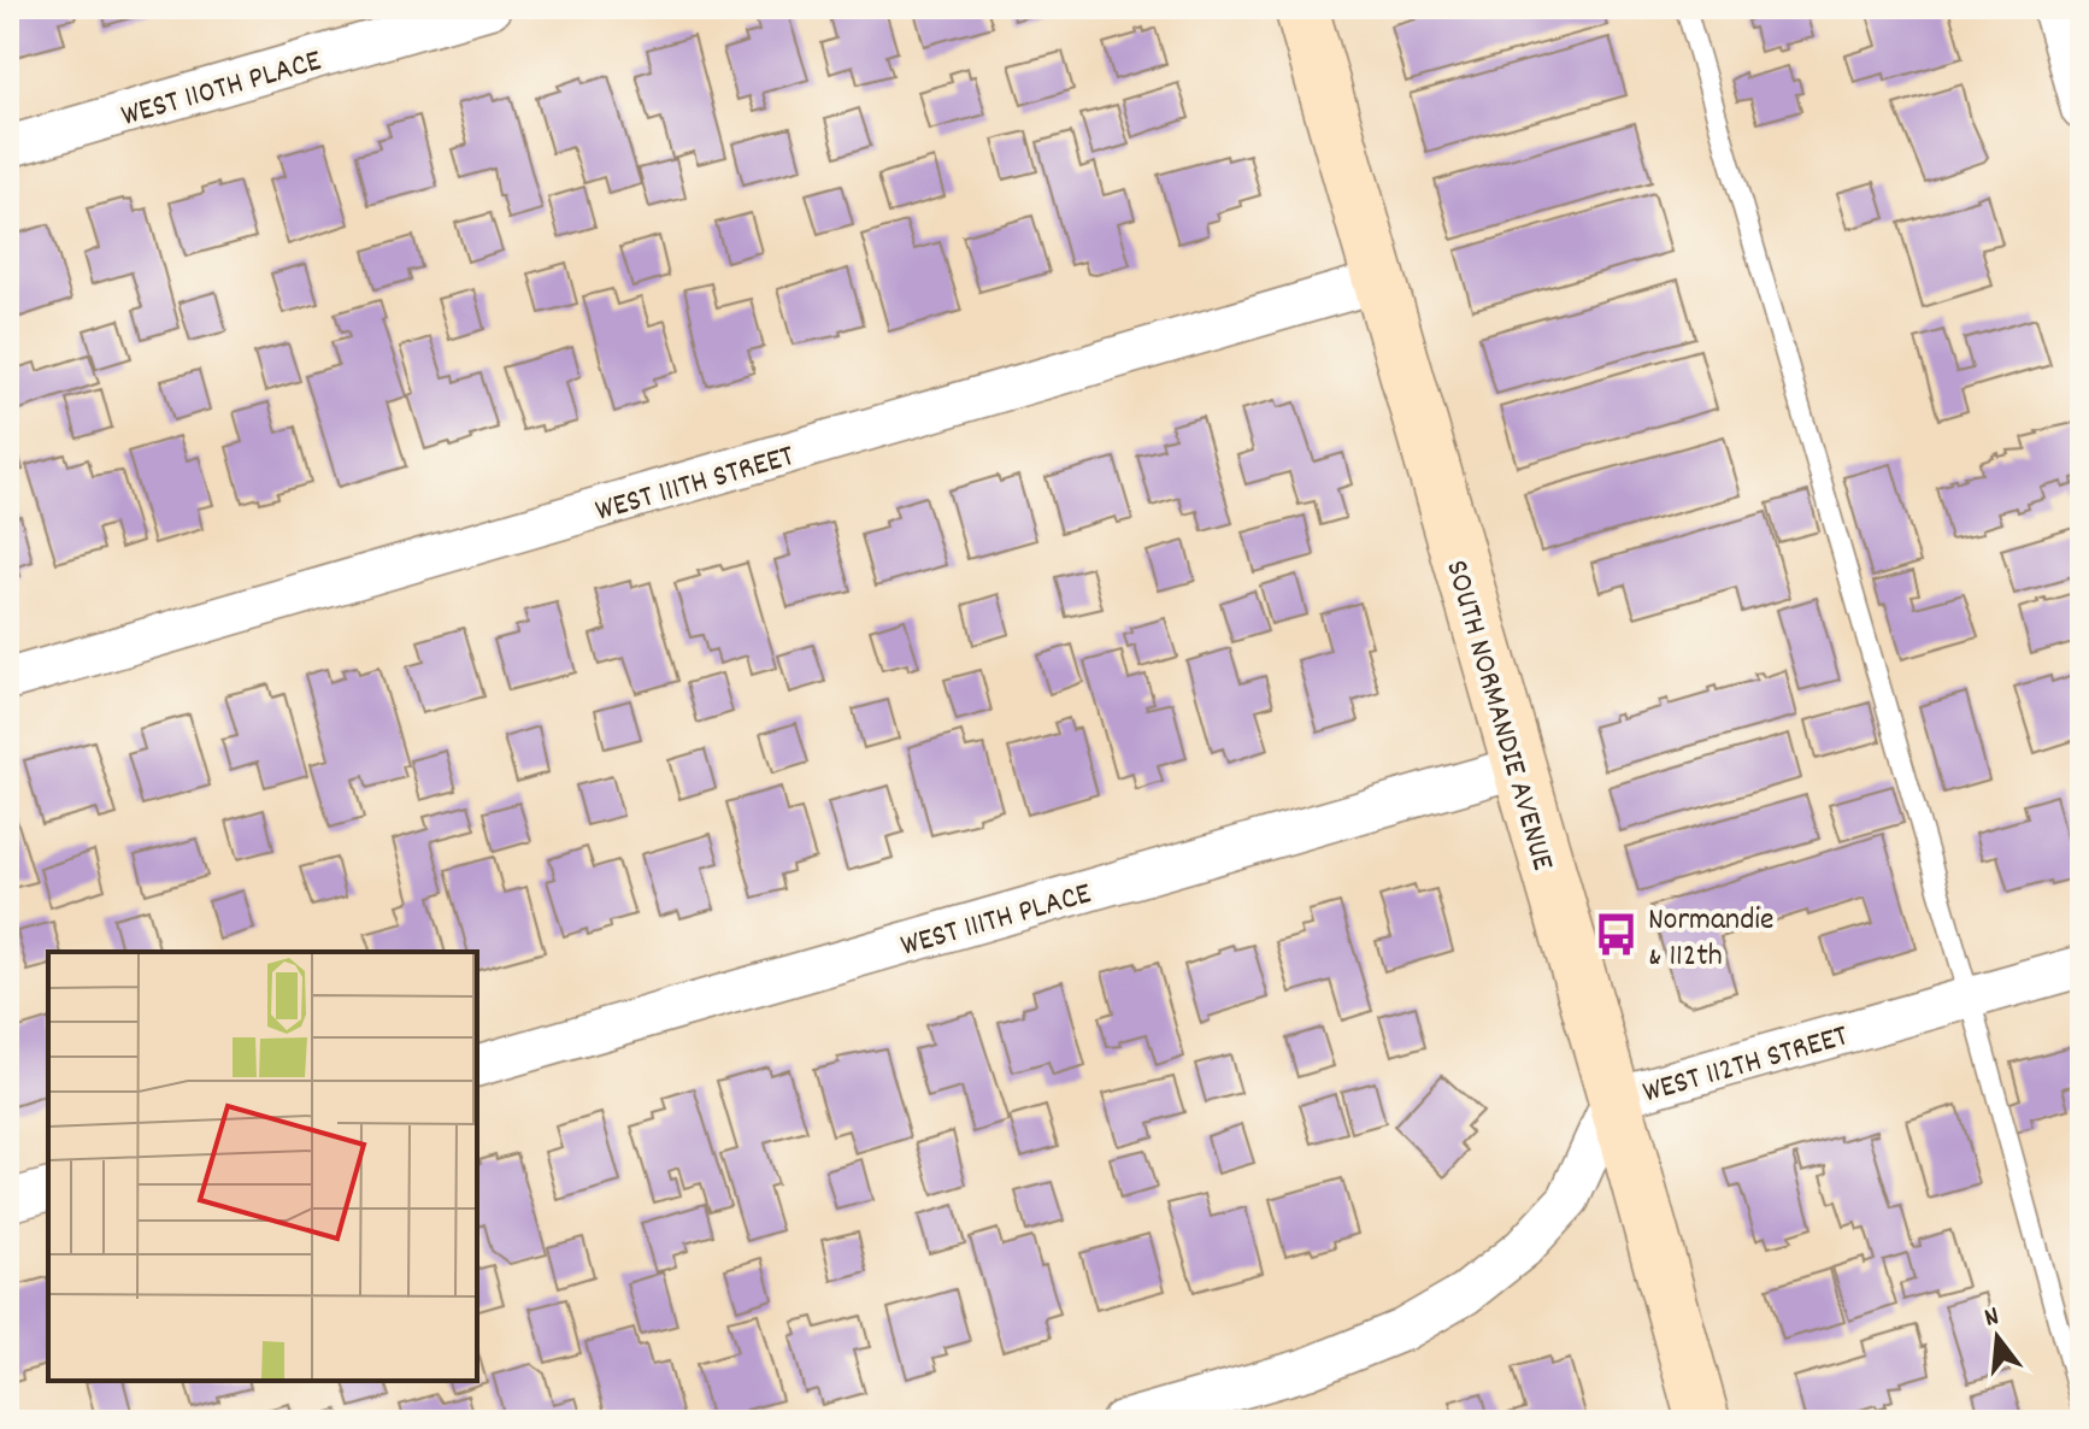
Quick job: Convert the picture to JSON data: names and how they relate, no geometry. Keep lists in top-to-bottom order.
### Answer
{
  "streets": {
    "main road": ["SOUTH NORMANDIE AVENUE"],
    "street": [
      "WEST 110TH PLACE",
      "WEST 111TH STREET",
      "WEST 111TH PLACE",
      "WEST 112TH STREET"
    ]
  },
  "crossings": [
    ["WEST 111TH STREET", "SOUTH NORMANDIE AVENUE"],
    ["SOUTH NORMANDIE AVENUE", "WEST 111TH PLACE"],
    ["SOUTH NORMANDIE AVENUE", "WEST 112TH STREET"]
  ],
  "places": {
    "bus stop": ["Normandie & 112th"]
  },
  "north": "top"
}
